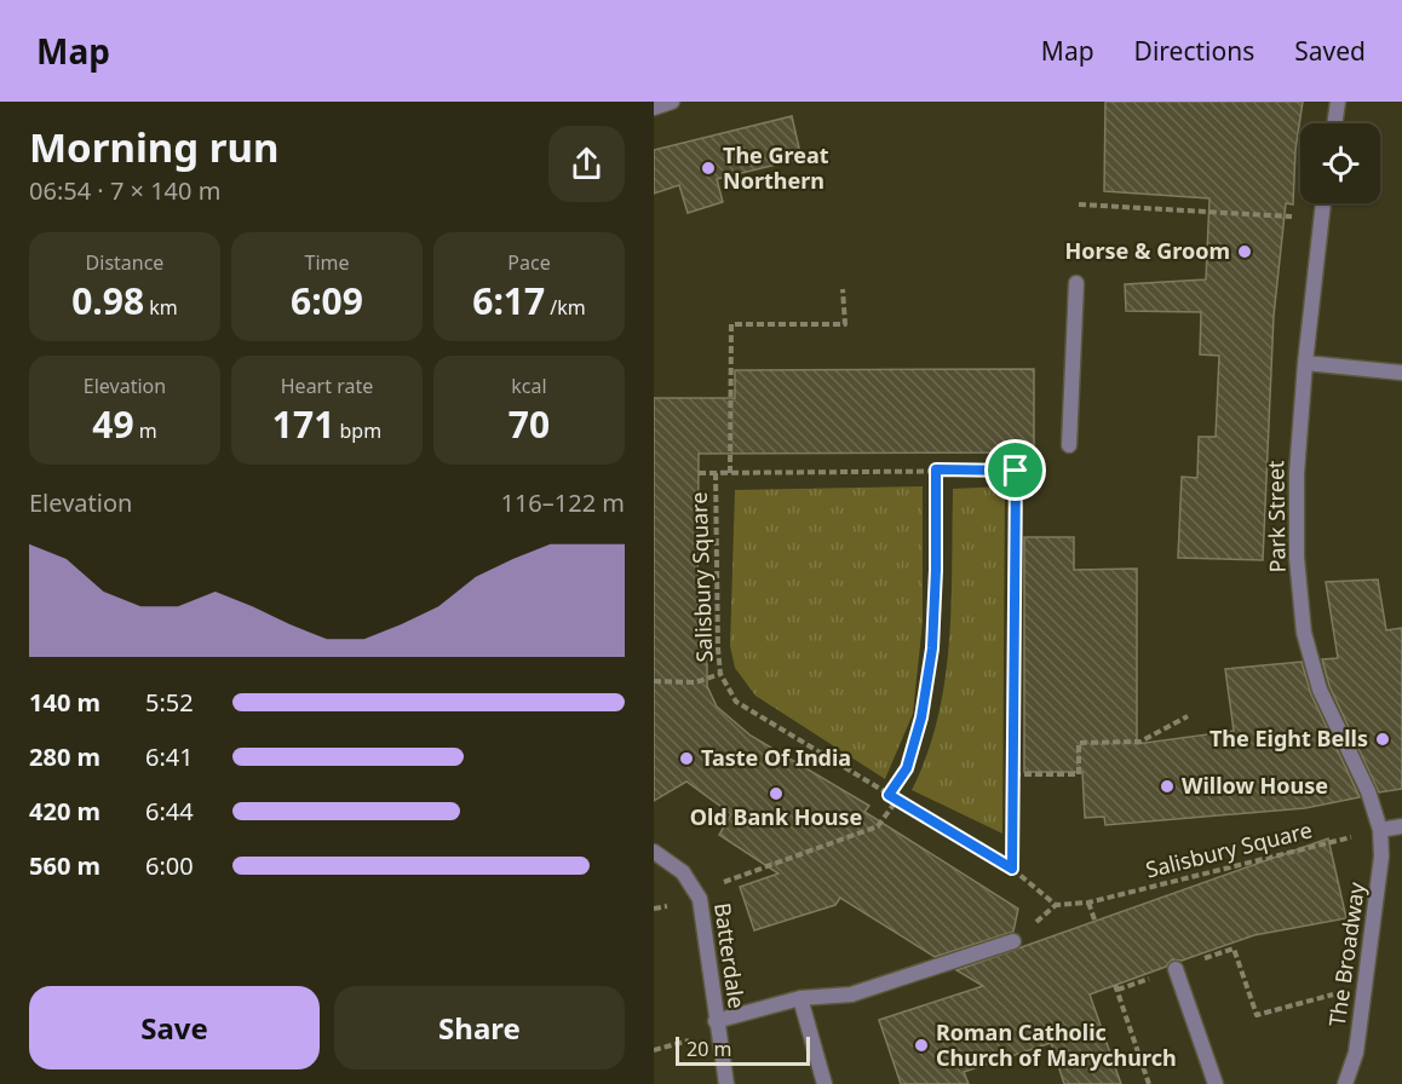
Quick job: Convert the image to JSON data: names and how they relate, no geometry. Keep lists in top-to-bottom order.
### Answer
{
  "streets": {
    "street": ["Park Street", "The Broadway", "Batterdale"],
    "path": ["Salisbury Square"]
  },
  "crossings": [
    ["Park Street", "Salisbury Square"],
    ["Park Street", "The Broadway"],
    ["Salisbury Square", "The Broadway"]
  ],
  "places": [
    "The Great Northern",
    "Horse & Groom",
    "The Eight Bells",
    "Taste Of India",
    "Willow House",
    "Old Bank House",
    "Roman Catholic Church of Marychurch"
  ],
  "scale_bar": "20 m",
  "page": {
    "header": "Map",
    "nav": ["Map", "Directions", "Saved"],
    "heading": ["Morning run", "06:54 · 7 × 140 m"],
    "stats": [
      ["Distance", "0.98 km"],
      ["Time", "6:09"],
      ["Pace", "6:17 /km"],
      ["Elevation", "49 m"],
      ["Heart rate", "171 bpm"],
      ["kcal", "70"]
    ],
    "chart": ["Elevation", "116–122 m"],
    "list": [
      {
        "name": "140 m",
        "note": "5:52"
      },
      {
        "name": "280 m",
        "note": "6:41"
      },
      {
        "name": "420 m",
        "note": "6:44"
      },
      {
        "name": "560 m",
        "note": "6:00"
      }
    ],
    "buttons": ["Save", "Share"],
    "scale": "20 m"
  }
}
